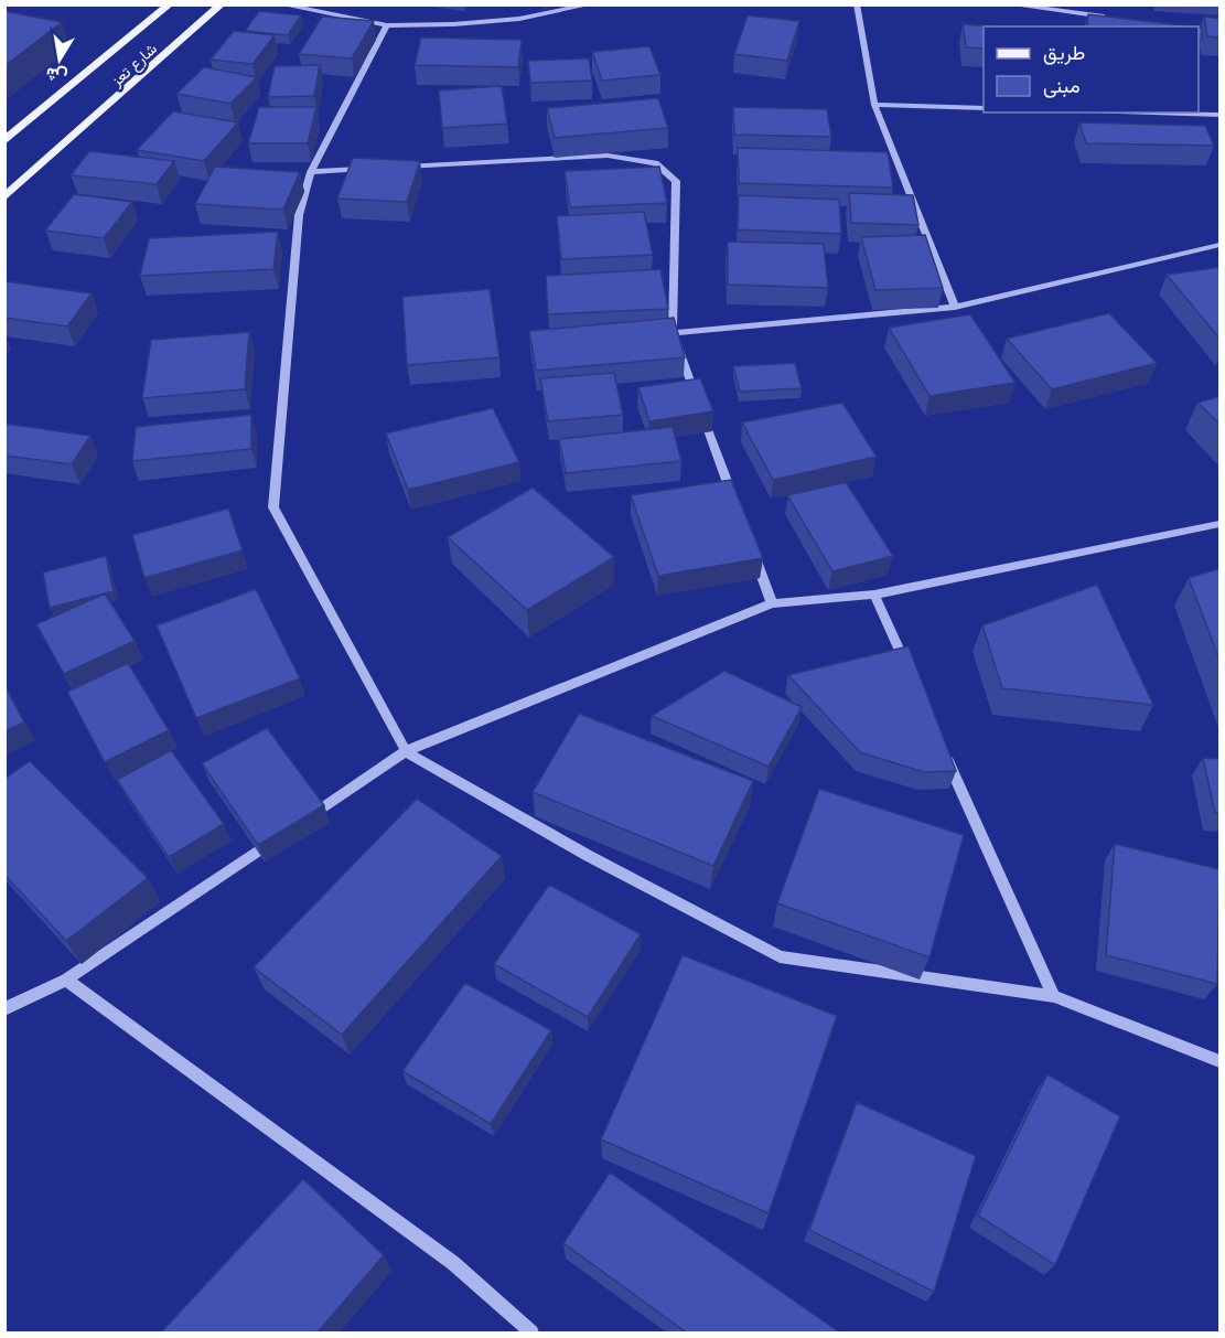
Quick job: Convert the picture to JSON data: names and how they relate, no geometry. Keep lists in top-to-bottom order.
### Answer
{
  "streets": {
    "main road": ["شارع تعز"]
  },
  "legend": ["طريق", "مبنى"],
  "north": "bottom"
}
